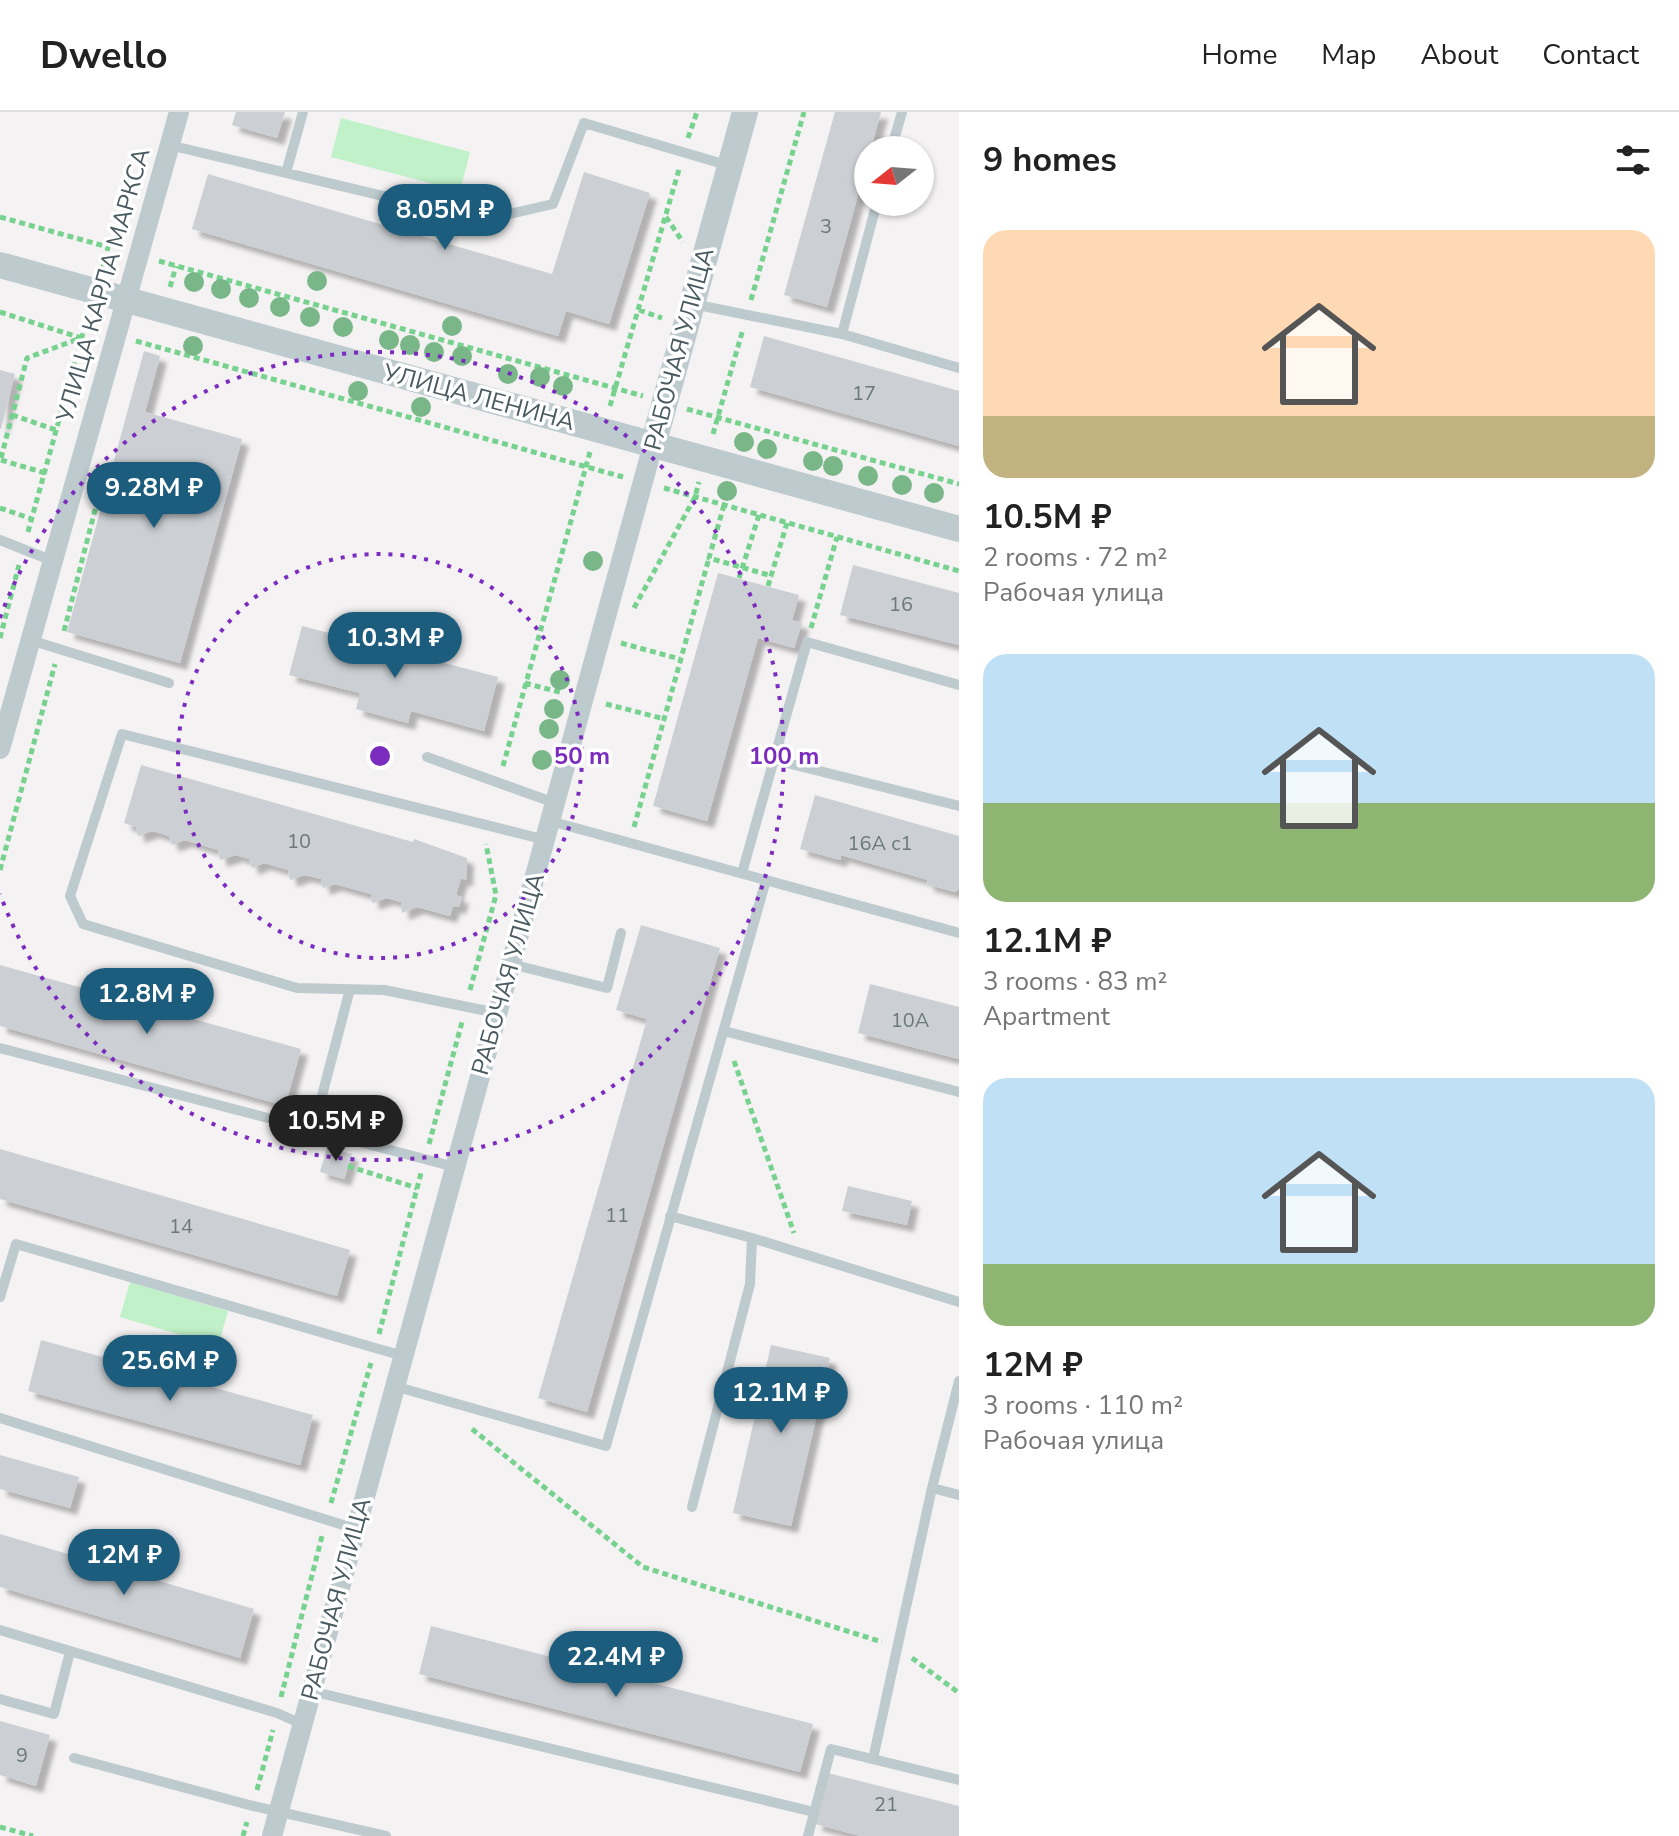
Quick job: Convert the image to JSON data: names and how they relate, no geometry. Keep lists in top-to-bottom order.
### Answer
{
  "streets": {
    "street": ["УЛИЦА КАРЛА МАРКСА", "РАБОЧАЯ УЛИЦА", "УЛИЦА ЛЕНИНА"]
  },
  "crossings": [
    ["УЛИЦА КАРЛА МАРКСА", "УЛИЦА ЛЕНИНА"],
    ["РАБОЧАЯ УЛИЦА", "УЛИЦА ЛЕНИНА"]
  ],
  "house_numbers": [
    "3",
    "17",
    "16",
    "10",
    "16А с1",
    "10А",
    "11",
    "14",
    "9",
    "21"
  ],
  "north": "left",
  "page": {
    "header": "Dwello",
    "nav": [
      "Home",
      "Map",
      "About",
      "Contact"
    ],
    "heading": "9 homes",
    "price": [
      "8.05M ₽",
      "9.28M ₽",
      "10.3M ₽",
      "12.8M ₽",
      "10.5M ₽",
      "25.6M ₽",
      "12.1M ₽",
      "12M ₽",
      "22.4M ₽"
    ],
    "list": [
      {
        "name": "10.5M ₽",
        "note": "2 rooms · 72 m² · Рабочая улица"
      },
      {
        "name": "12.1M ₽",
        "note": "3 rooms · 83 m² · Apartment"
      },
      {
        "name": "12M ₽",
        "note": "3 rooms · 110 m² · Рабочая улица"
      }
    ]
  },
  "rings": ["50 m", "100 m"]
}
